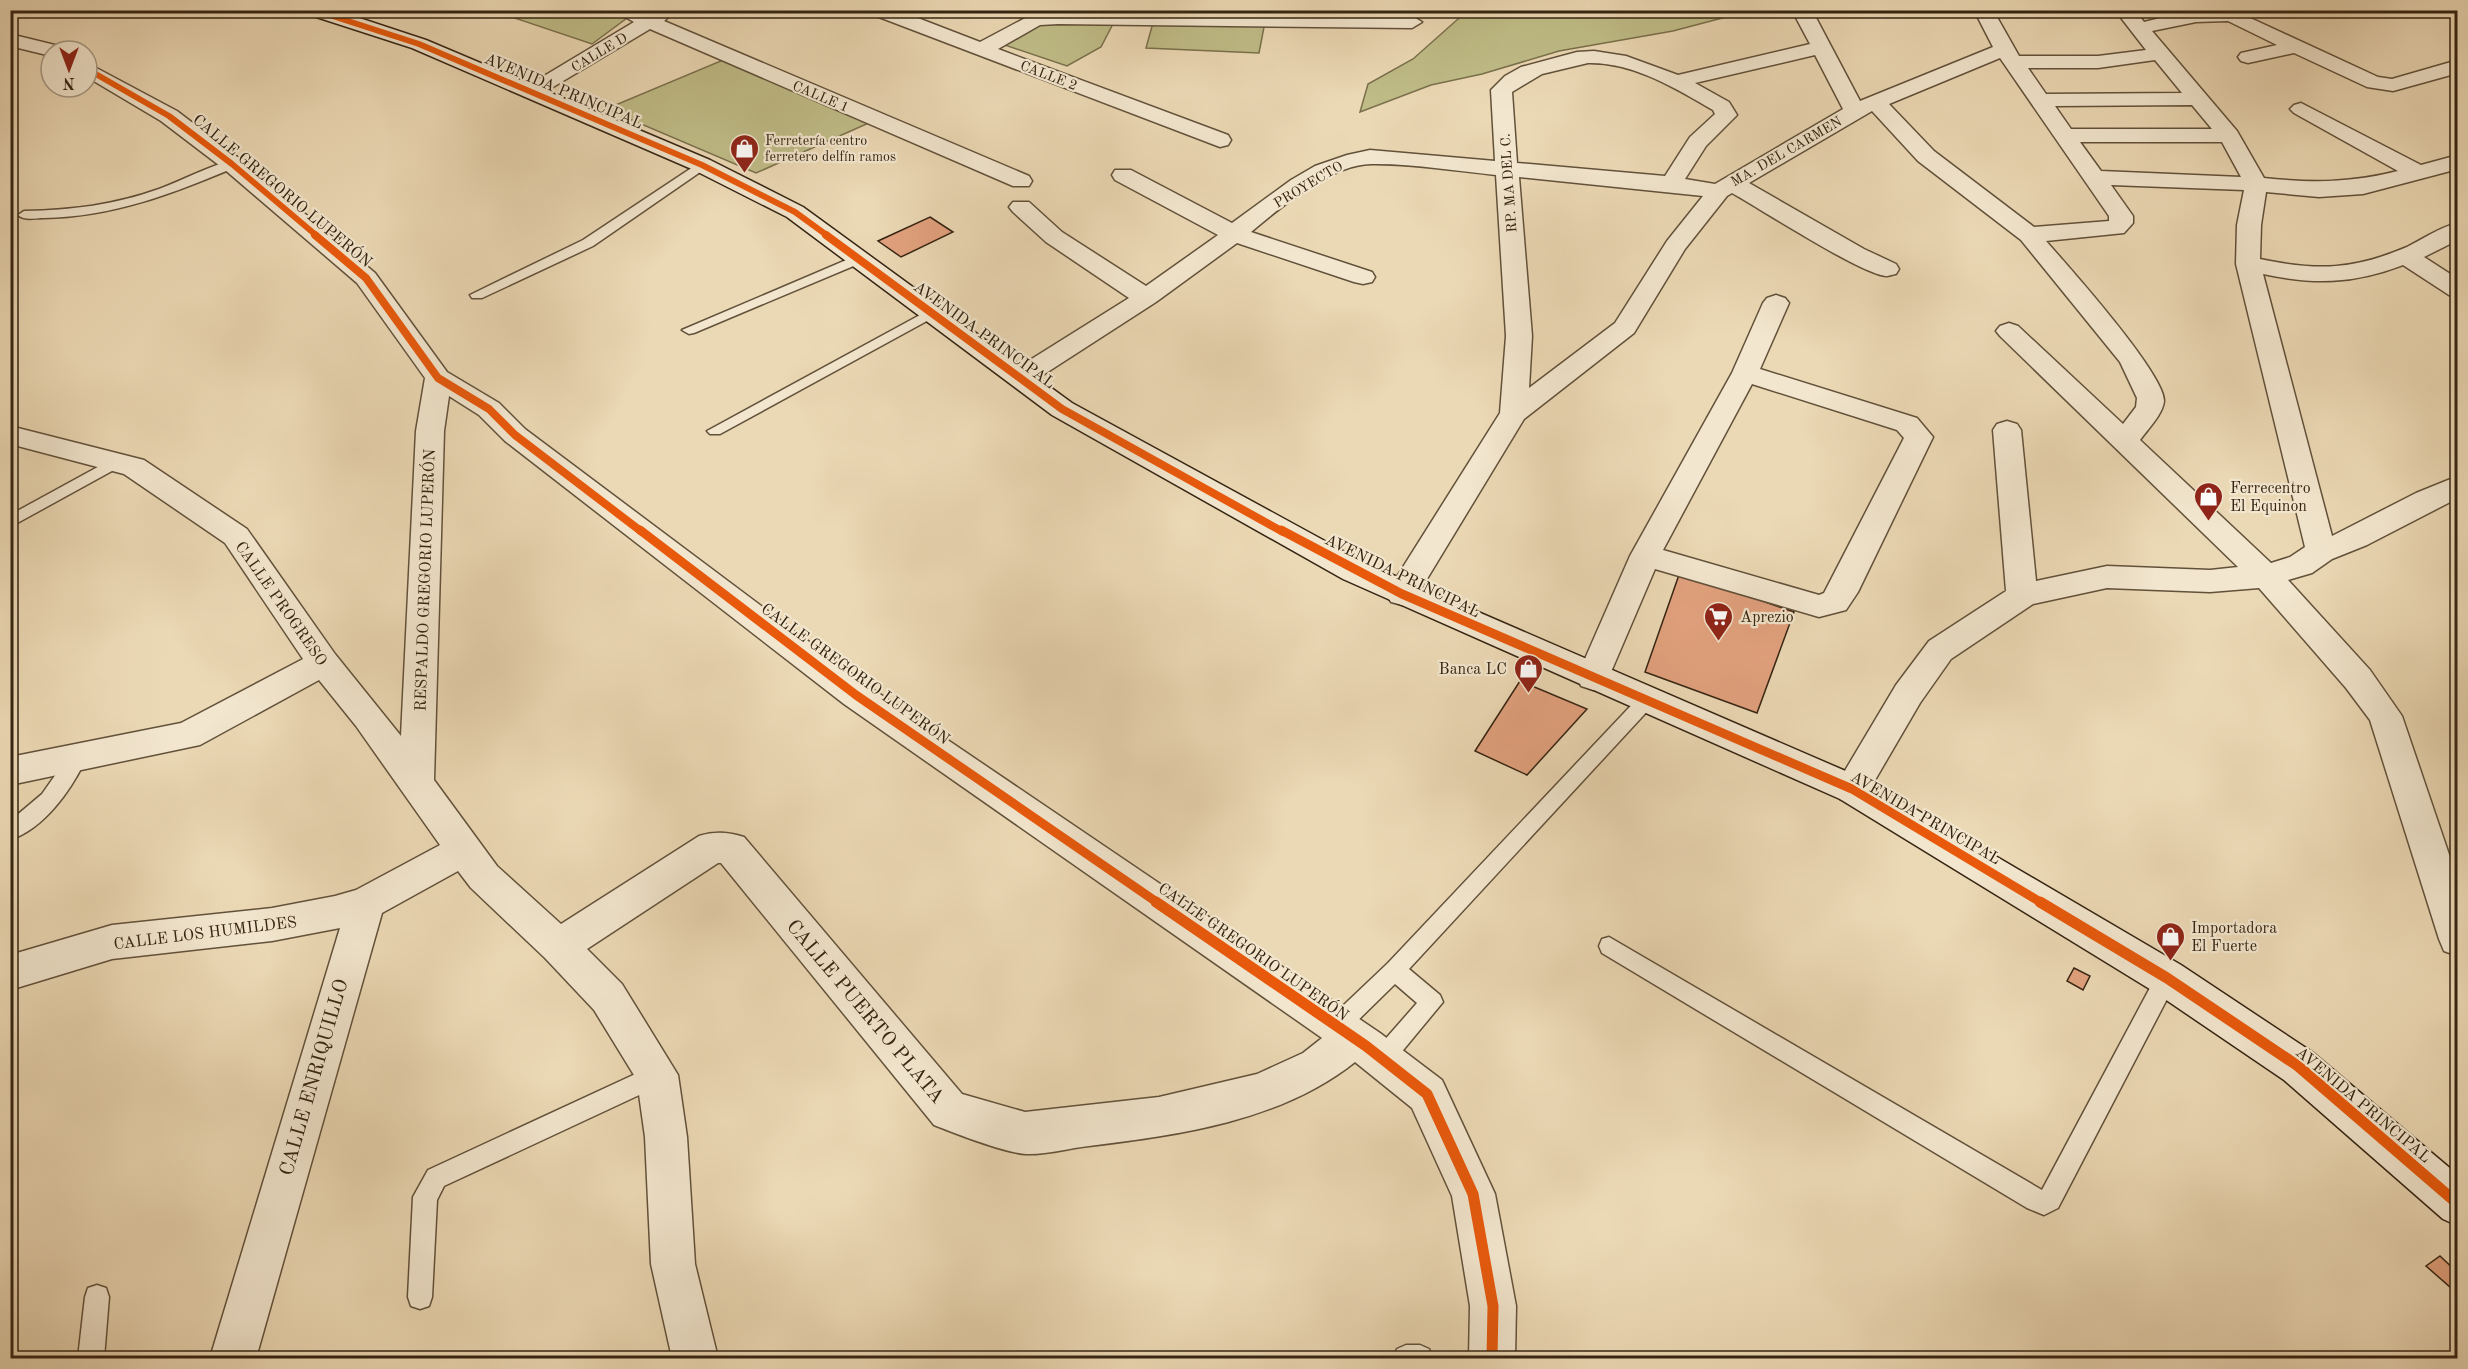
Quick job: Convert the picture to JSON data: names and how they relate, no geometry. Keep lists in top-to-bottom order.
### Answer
{
  "streets": {
    "street": [
      "CALLE D",
      "CALLE 2",
      "AVENIDA PRINCIPAL",
      "CALLE 1",
      "MA. DEL CARMEN",
      "RP. MA DEL C.",
      "PROYECTO",
      "CALLE GREGORIO LUPERÓN",
      "RESPALDO GREGORIO LUPERÓN",
      "CALLE PROGRESO",
      "CALLE LOS HUMILDES",
      "CALLE PUERTO PLATA",
      "CALLE ENRIQUILLO"
    ]
  },
  "crossings": [
    ["CALLE D", "AVENIDA PRINCIPAL"],
    ["CALLE D", "CALLE 1"],
    ["AVENIDA PRINCIPAL", "PROYECTO"],
    ["MA. DEL CARMEN", "RP. MA DEL C."],
    ["MA. DEL CARMEN", "PROYECTO"],
    ["RP. MA DEL C.", "PROYECTO"],
    ["CALLE GREGORIO LUPERÓN", "RESPALDO GREGORIO LUPERÓN"],
    ["CALLE GREGORIO LUPERÓN", "CALLE PUERTO PLATA"],
    ["RESPALDO GREGORIO LUPERÓN", "CALLE PROGRESO"],
    ["CALLE PROGRESO", "CALLE PUERTO PLATA"],
    ["CALLE LOS HUMILDES", "CALLE ENRIQUILLO"]
  ],
  "places": {
    "shop": [
      "Ferretería centro ferretero delfín ramos",
      "Ferrecentro El Equinon",
      "Banca LC",
      "Importadora El Fuerte"
    ],
    "supermarket": ["Aprezio"]
  },
  "north": "bottom"
}
